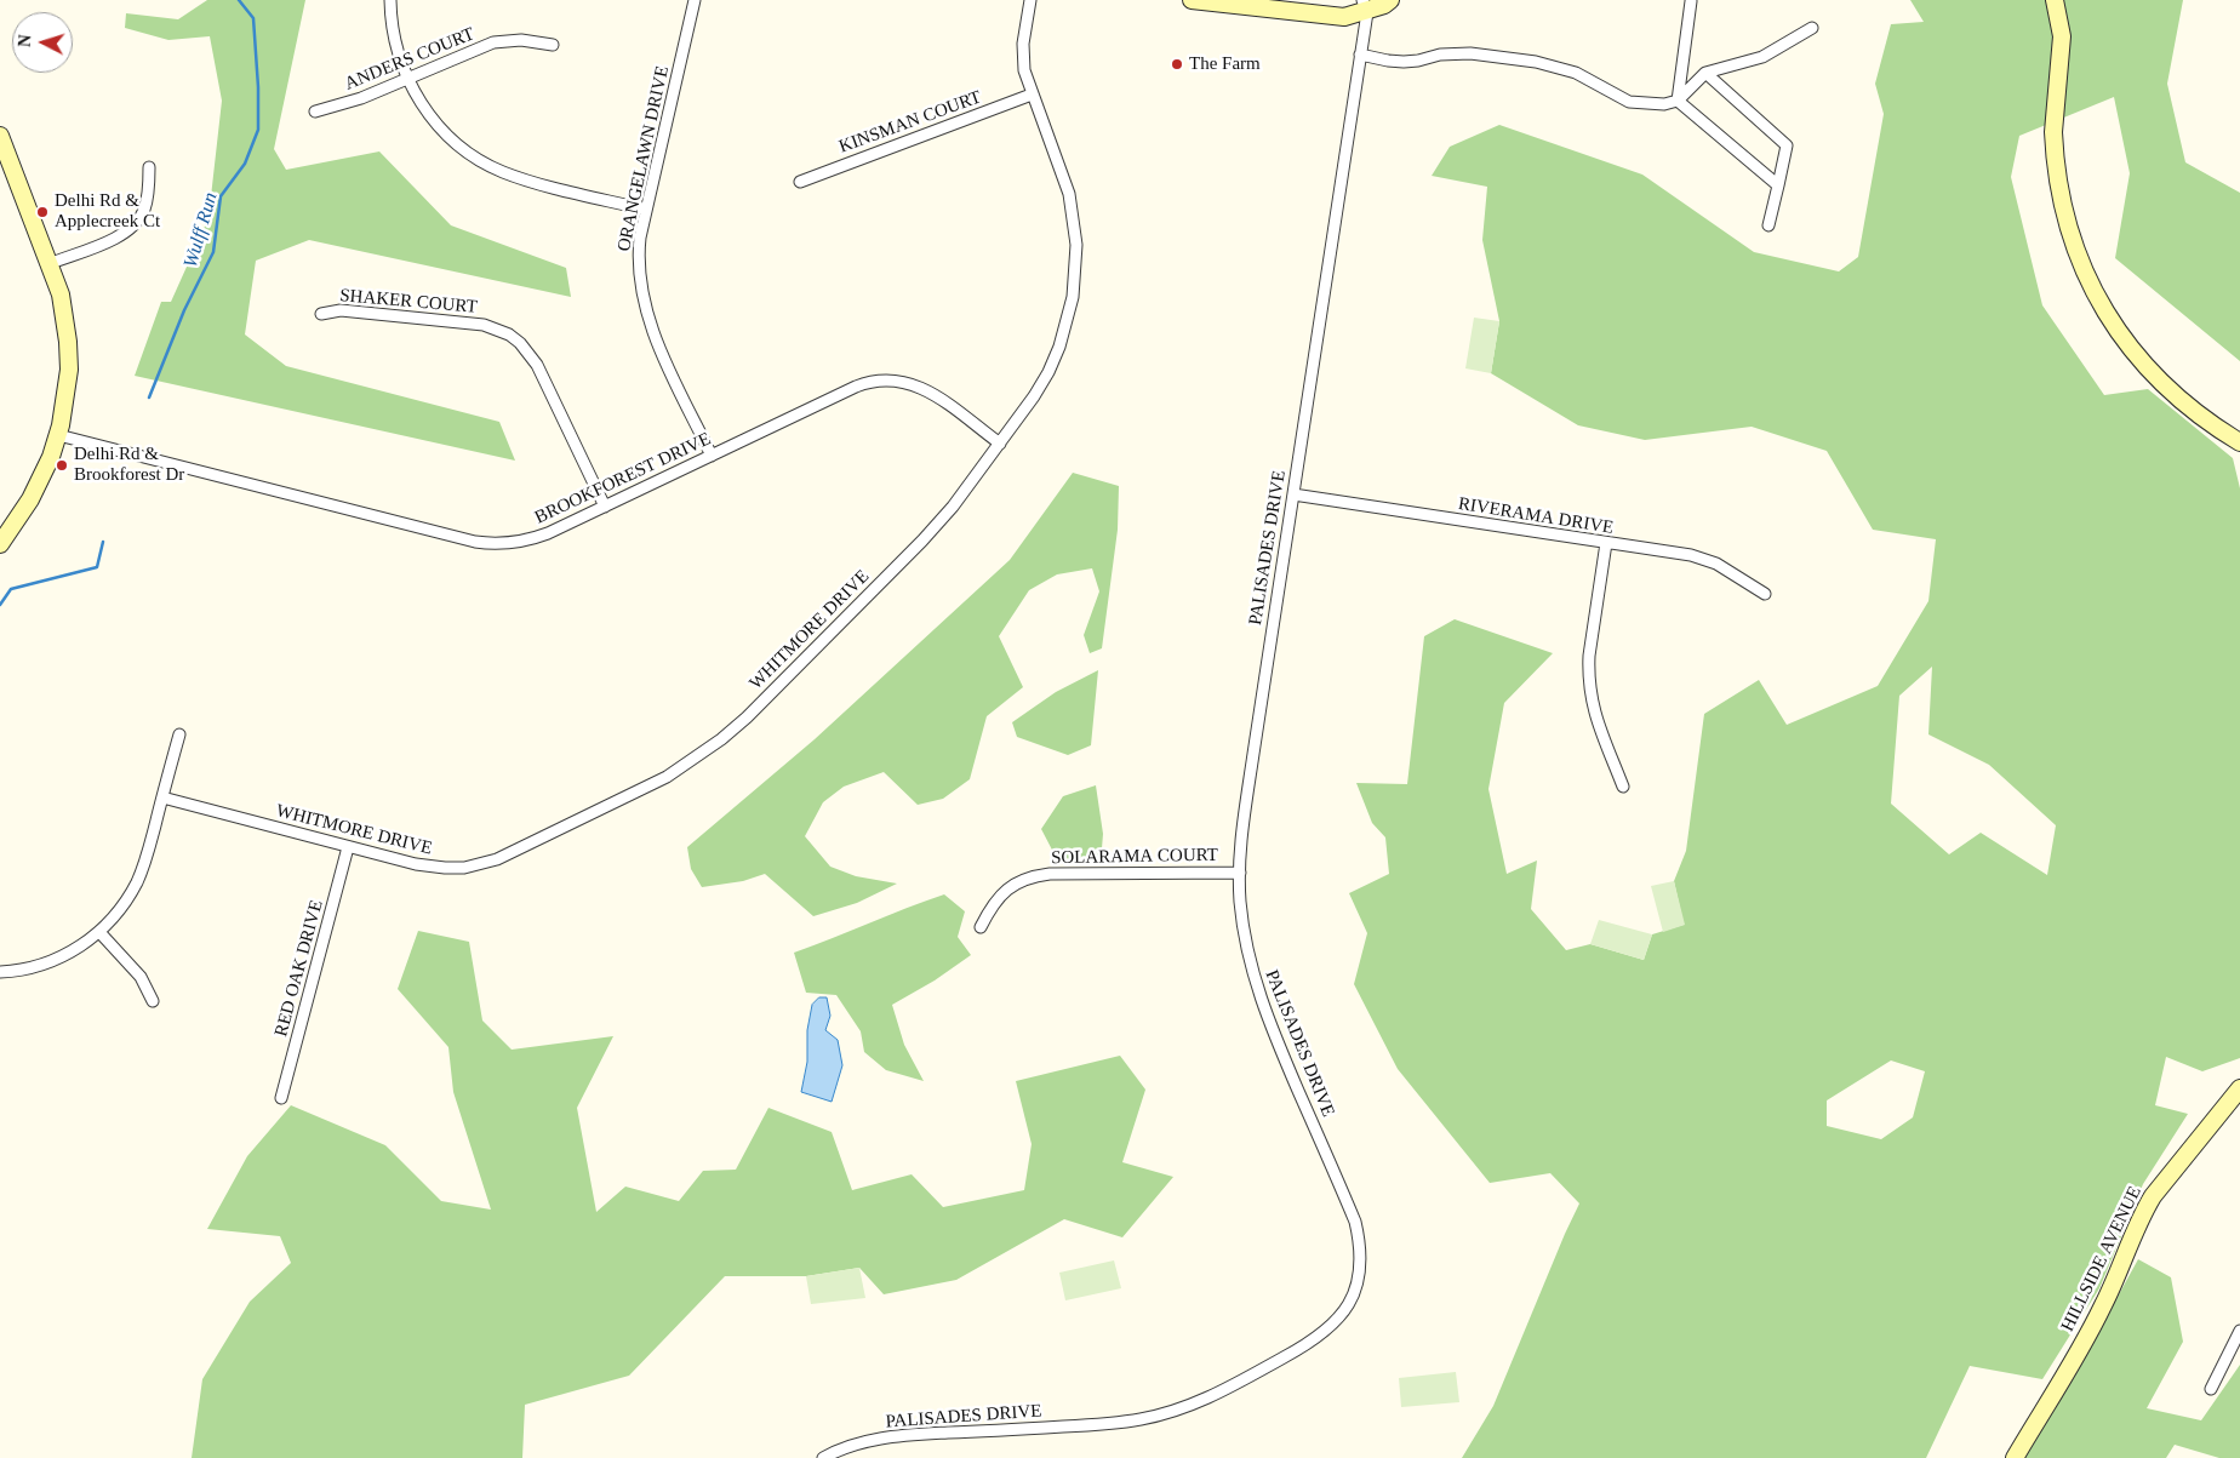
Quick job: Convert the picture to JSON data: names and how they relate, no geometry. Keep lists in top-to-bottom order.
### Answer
{
  "streets": {
    "street": [
      "ANDERS COURT",
      "KINSMAN COURT",
      "ORANGELAWN DRIVE",
      "SHAKER COURT",
      "BROOKFOREST DRIVE",
      "RIVERAMA DRIVE",
      "PALISADES DRIVE",
      "WHITMORE DRIVE",
      "SOLARAMA COURT",
      "RED OAK DRIVE",
      "HILLSIDE AVENUE"
    ]
  },
  "crossings": [
    ["KINSMAN COURT", "WHITMORE DRIVE"],
    ["ORANGELAWN DRIVE", "BROOKFOREST DRIVE"],
    ["SHAKER COURT", "BROOKFOREST DRIVE"],
    ["BROOKFOREST DRIVE", "WHITMORE DRIVE"],
    ["RIVERAMA DRIVE", "PALISADES DRIVE"],
    ["PALISADES DRIVE", "SOLARAMA COURT"],
    ["WHITMORE DRIVE", "RED OAK DRIVE"]
  ],
  "water": ["Wulff Run"],
  "places": ["The Farm", "Delhi Rd & Applecreek Ct", "Delhi Rd & Brookforest Dr"],
  "north": "left"
}
